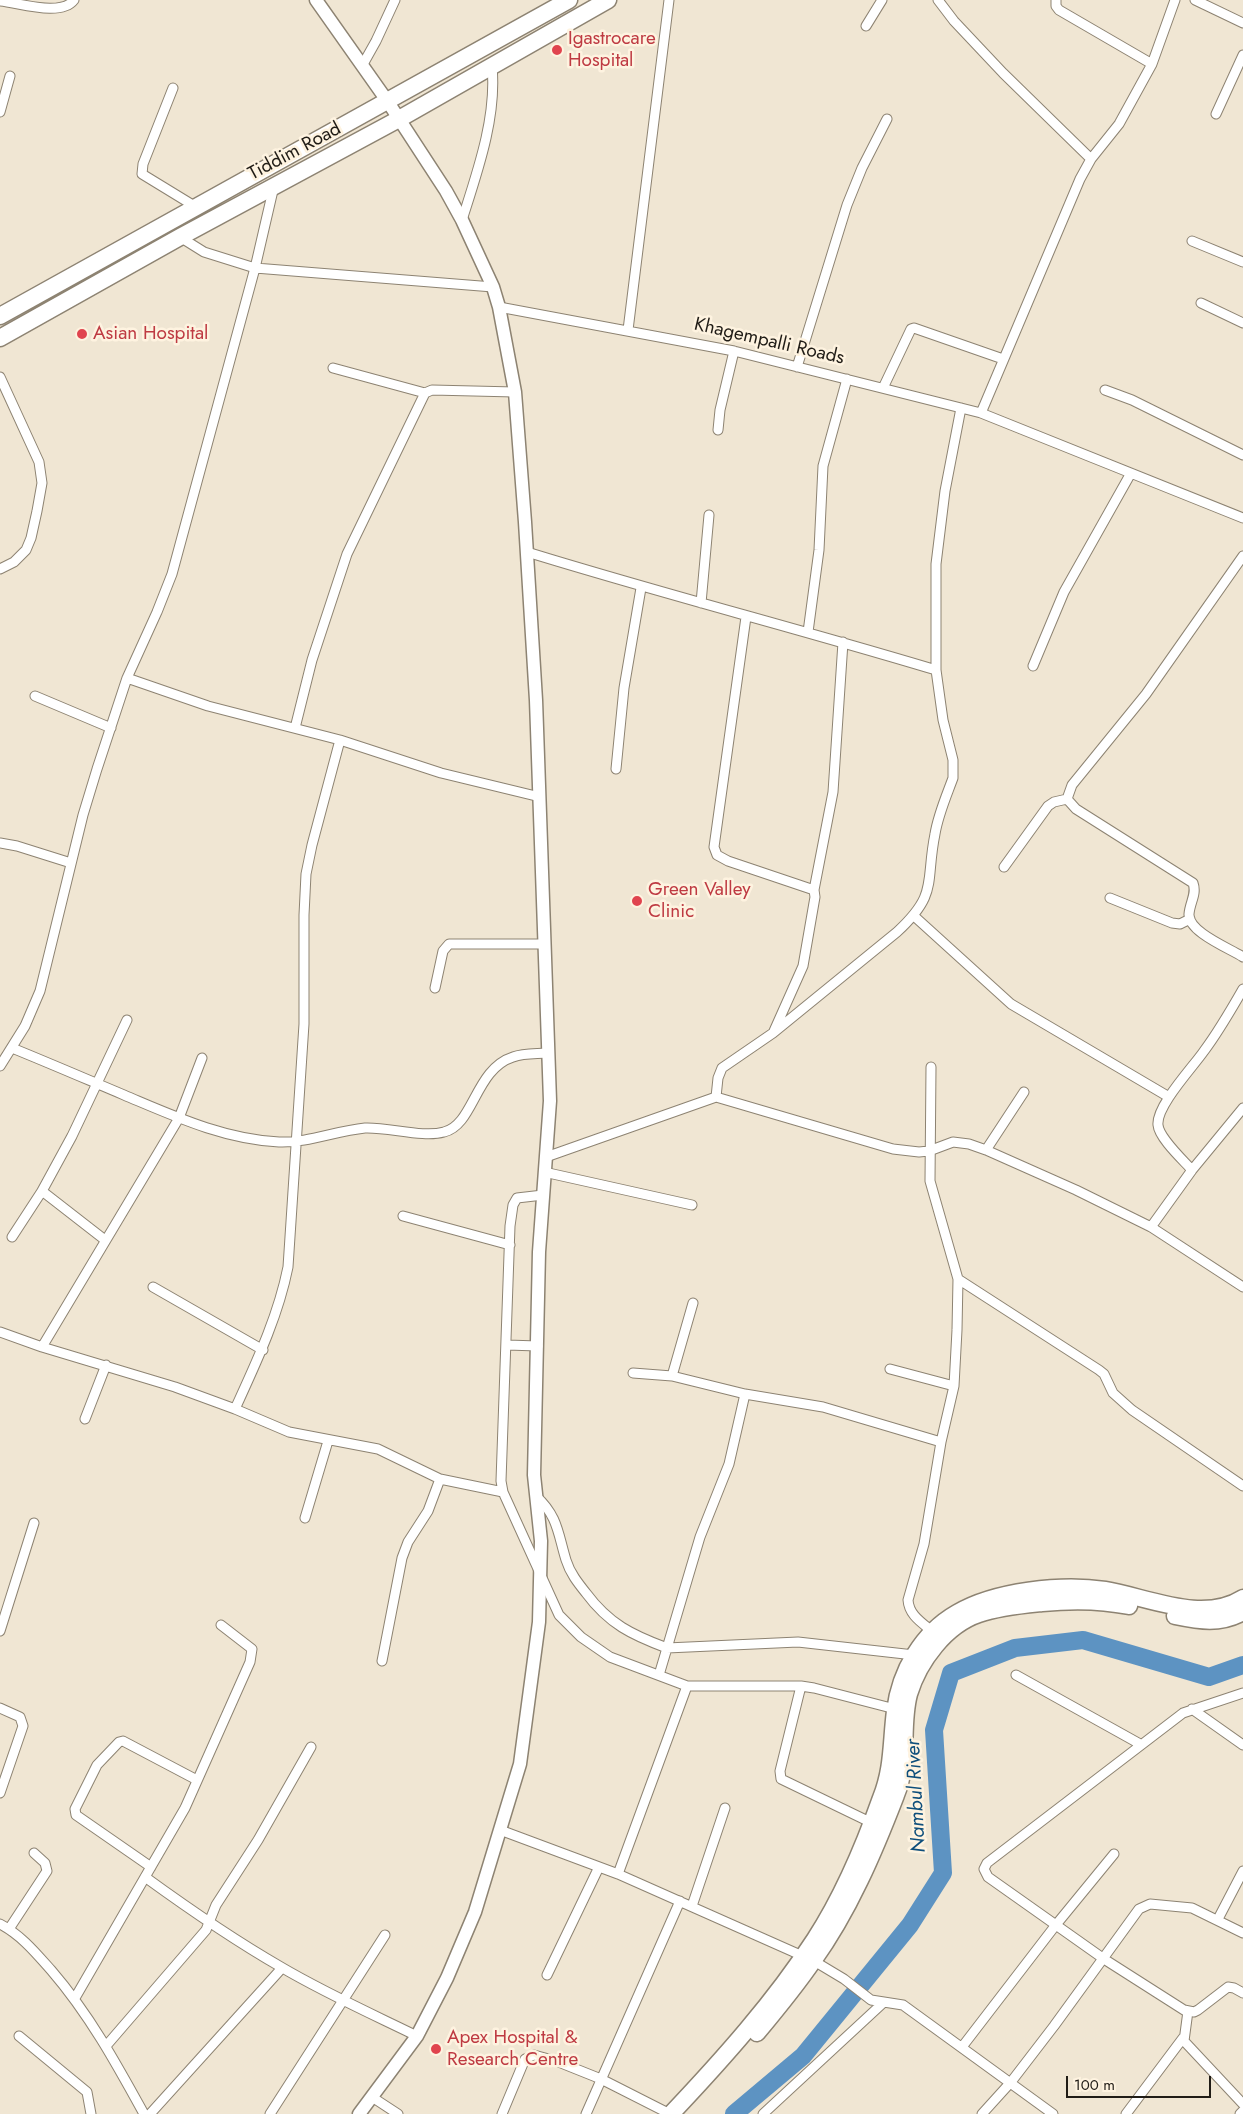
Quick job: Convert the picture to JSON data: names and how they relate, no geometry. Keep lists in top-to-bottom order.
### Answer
{
  "streets": {
    "highway": ["Tiddim Road"],
    "street": ["Khagempalli Roads"]
  },
  "water": ["Nambul River"],
  "places": [
    "Igastrocare Hospital",
    "Asian Hospital",
    "Green Valley Clinic",
    "Apex Hospital & Research Centre"
  ],
  "scale_bar": "100 m"
}
